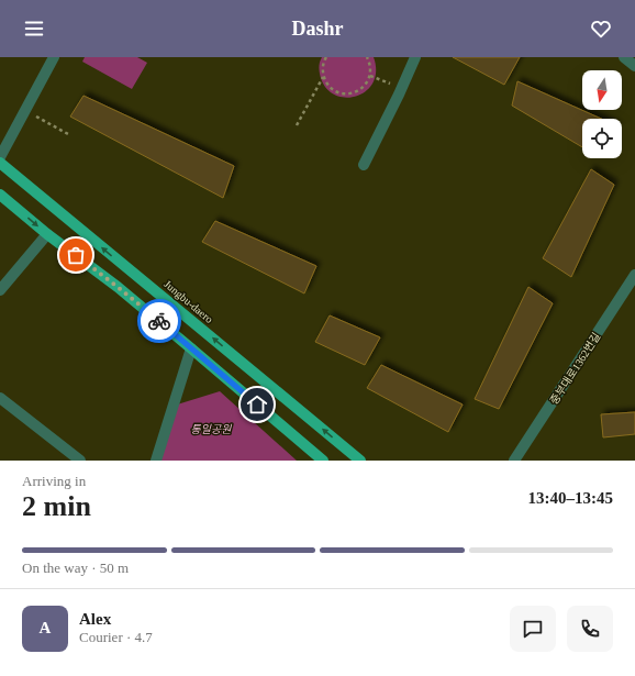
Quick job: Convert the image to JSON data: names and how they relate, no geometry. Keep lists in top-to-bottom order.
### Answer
{
  "streets": {
    "main road": ["Jungbu-daero"],
    "street": ["중부대로1362번길"]
  },
  "parks": ["통일공원"],
  "north": "bottom",
  "page": {
    "header": "Dashr",
    "heading": ["2 min", "Arriving in", "13:40–13:45"],
    "panel": ["Alex", "Courier · 4.7"],
    "bar": "On the way · 50 m",
    "round": "A"
  }
}
